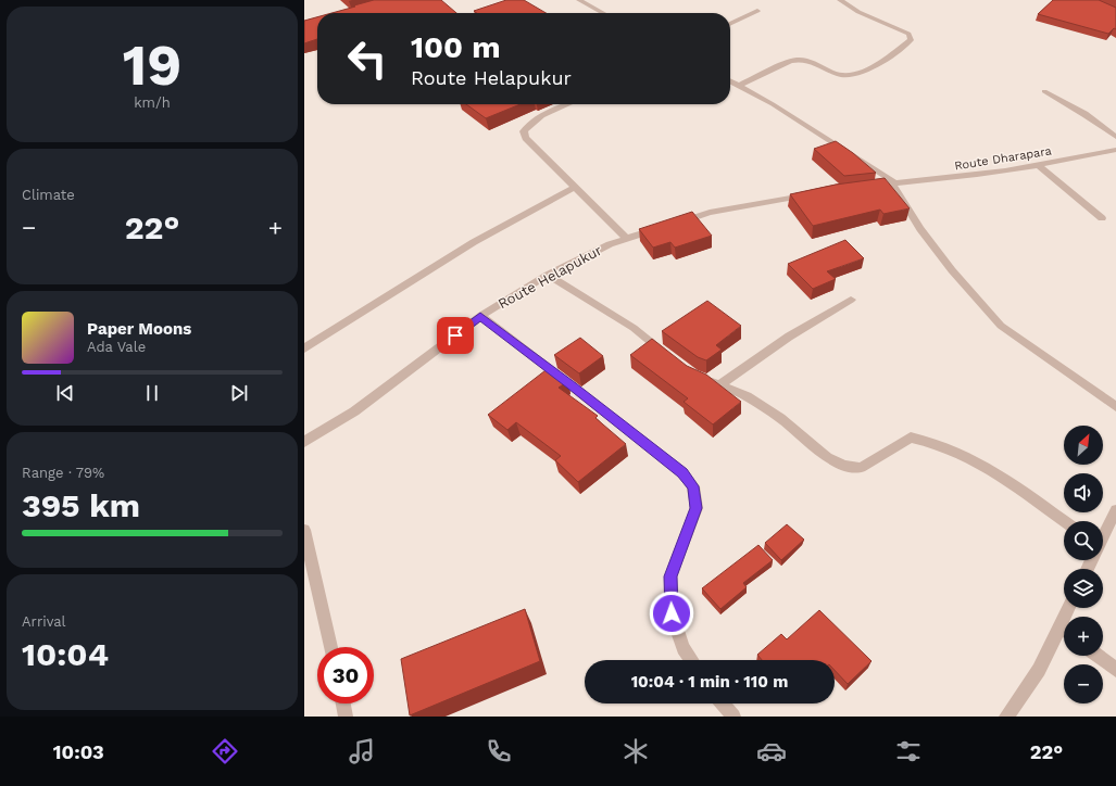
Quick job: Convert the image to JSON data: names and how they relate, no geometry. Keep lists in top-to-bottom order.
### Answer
{
  "streets": {
    "street": ["Route Dharapara", "Route Helapukur"]
  },
  "north": "top right",
  "page": {
    "tile": [
      ["19", "km/h"],
      "Climate",
      ["Range · 79%", "395 km"],
      ["Arrival", "10:04"]
    ],
    "turn": ["100 m", "Route Helapukur"],
    "heat": ["−", "22°", "+"],
    "song": ["Paper Moons", "Ada Vale"],
    "map_buttons": ["+", "−"],
    "limit": "30",
    "trip": "10:04 · 1 min · 110 m",
    "tabs": ["10:03", "22°"]
  }
}
